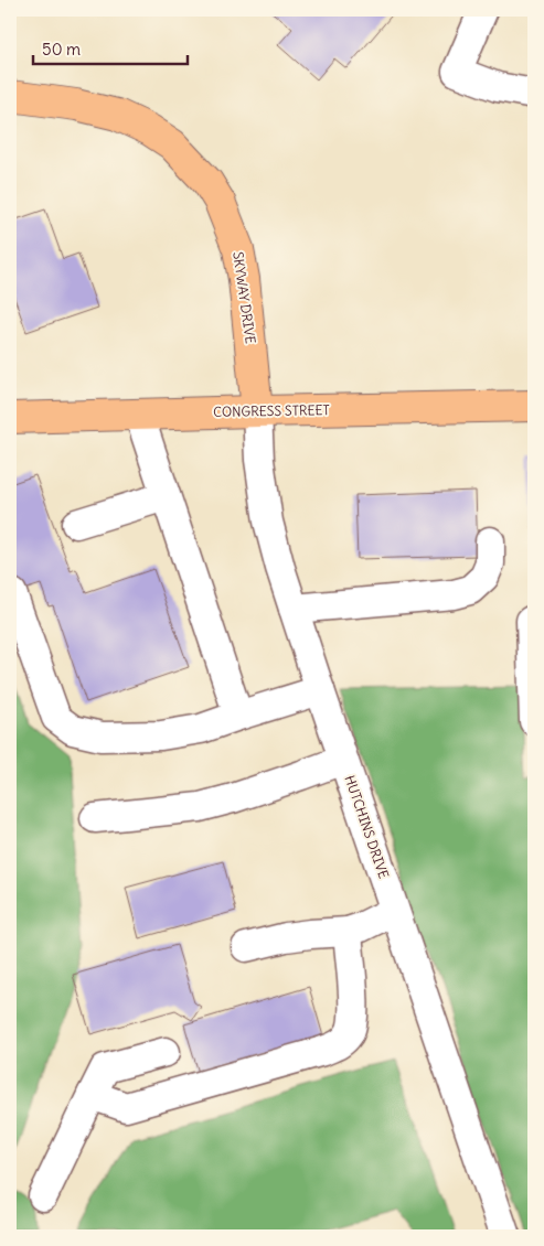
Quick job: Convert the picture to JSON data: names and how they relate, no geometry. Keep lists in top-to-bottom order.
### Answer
{
  "streets": {
    "main road": ["SKYWAY DRIVE", "CONGRESS STREET"],
    "street": ["HUTCHINS DRIVE"]
  },
  "crossings": [
    ["SKYWAY DRIVE", "CONGRESS STREET"],
    ["SKYWAY DRIVE", "HUTCHINS DRIVE"],
    ["CONGRESS STREET", "HUTCHINS DRIVE"]
  ],
  "scale_bar": "50 m"
}
